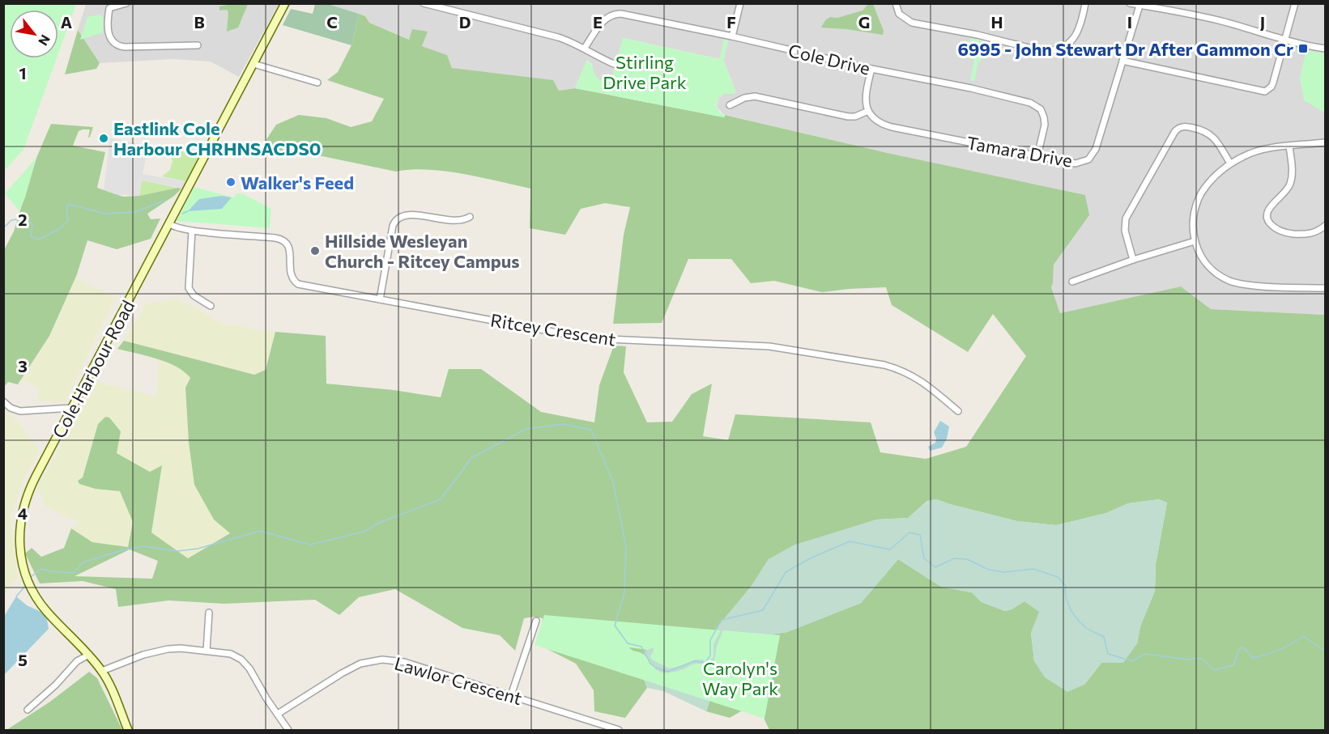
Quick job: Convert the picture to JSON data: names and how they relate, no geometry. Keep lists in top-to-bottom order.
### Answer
{
  "streets": {
    "main road": ["Cole Harbour Road"],
    "street": [
      "Cole Drive",
      "Tamara Drive",
      "Ritcey Crescent",
      "Lawlor Crescent"
    ]
  },
  "crossings": [
    ["Cole Drive", "Tamara Drive"],
    ["Ritcey Crescent", "Cole Harbour Road"]
  ],
  "parks": ["Stirling Drive Park", "Carolyn's Way Park"],
  "places": {
    "transit": ["6995 - John Stewart Dr After Gammon Cr"],
    "other": ["Eastlink Cole Harbour CHRHNSACDS0", "Walker's Feed", "Hillside Wesleyan Church - Ritcey Campus"]
  },
  "north": "bottom right",
  "grid": {
    "columns": [
      "A",
      "B",
      "C",
      "D",
      "E",
      "F",
      "G",
      "H",
      "I",
      "J"
    ],
    "rows": [
      "1",
      "2",
      "3",
      "4",
      "5"
    ]
  }
}
